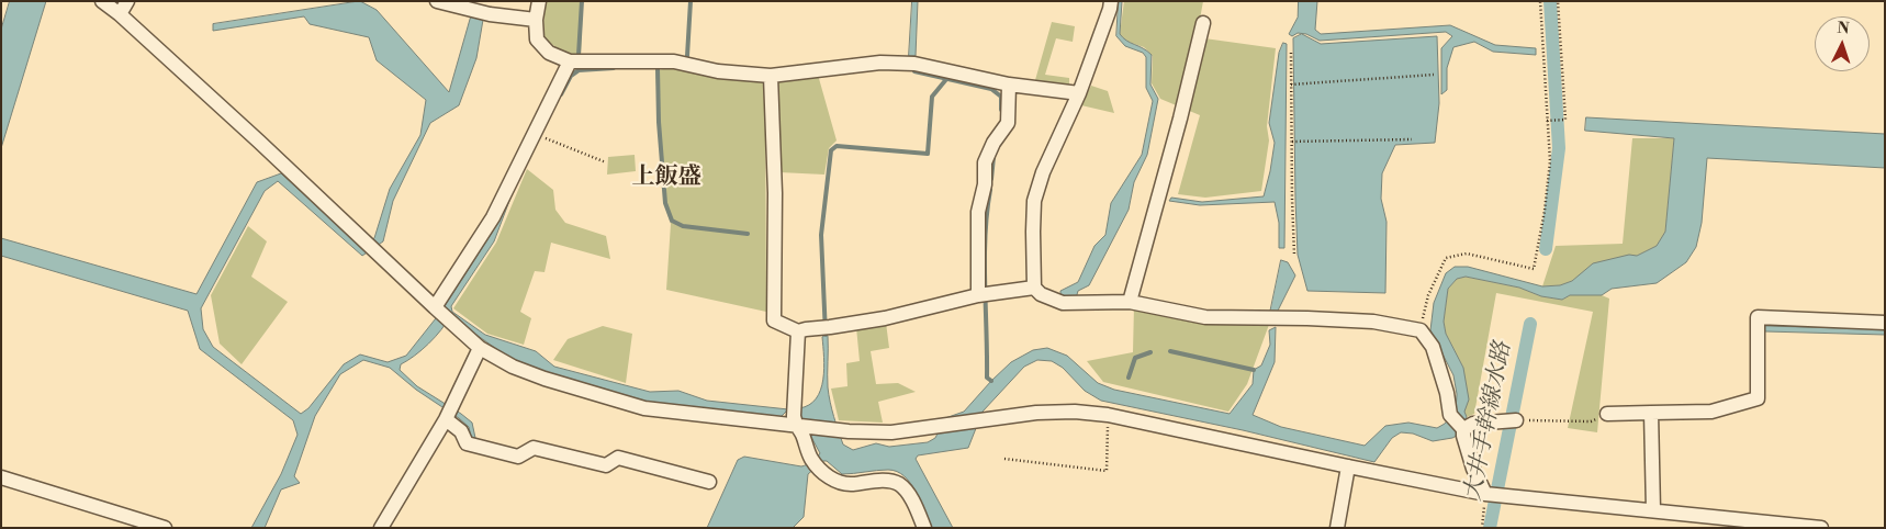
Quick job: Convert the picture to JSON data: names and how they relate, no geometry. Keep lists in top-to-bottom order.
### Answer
{
  "districts": ["上飯盛"],
  "water": ["大井手幹線水路"],
  "north": "top"
}
